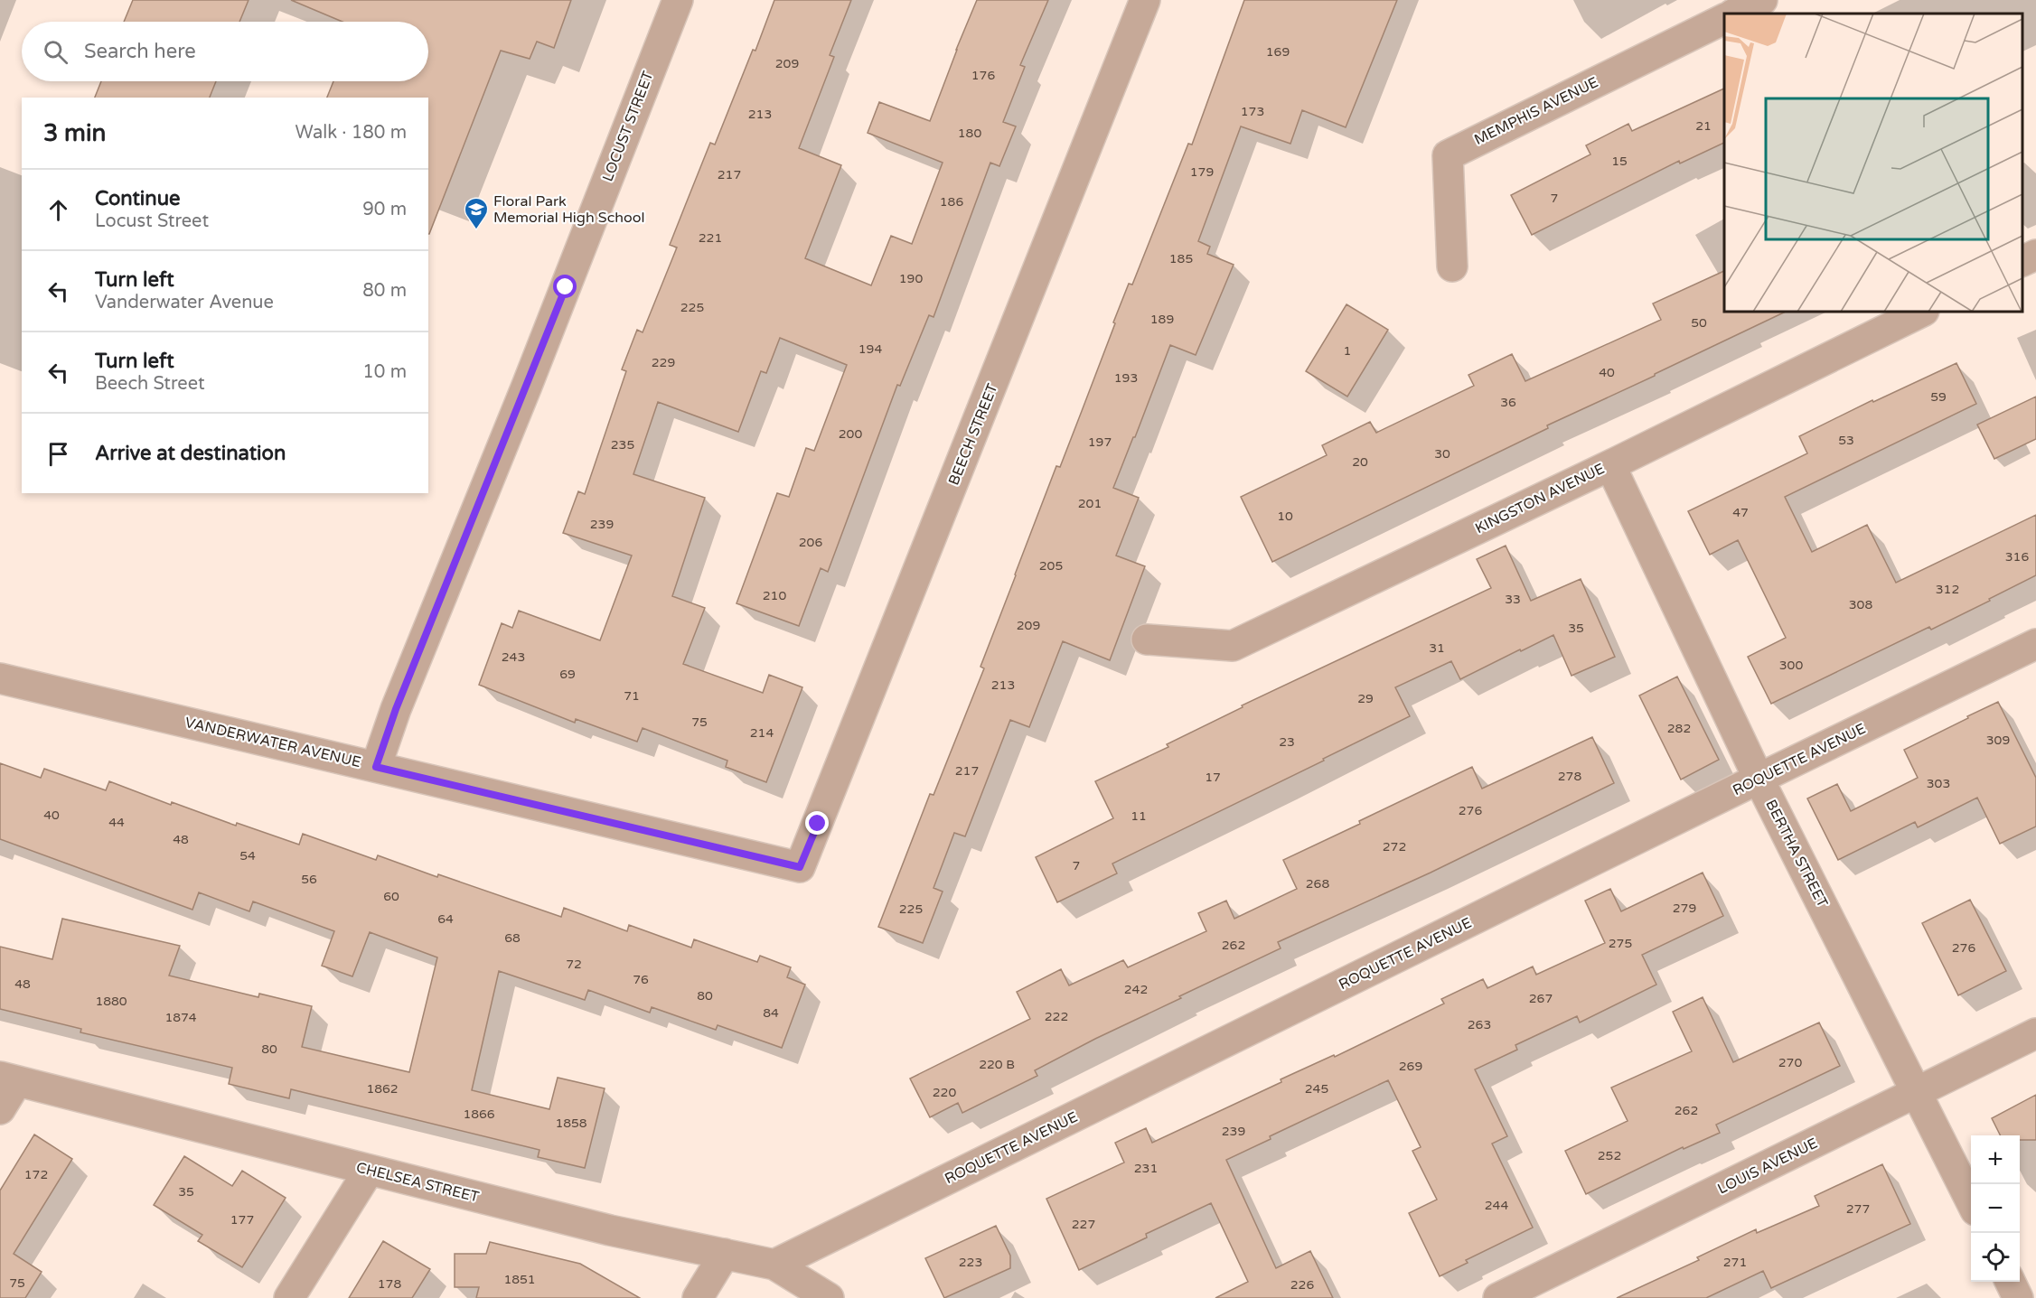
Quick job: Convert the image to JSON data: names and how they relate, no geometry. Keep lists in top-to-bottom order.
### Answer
{
  "streets": {
    "street": [
      "MEMPHIS AVENUE",
      "LOCUST STREET",
      "BEECH STREET",
      "KINGSTON AVENUE",
      "VANDERWATER AVENUE",
      "ROQUETTE AVENUE",
      "BERTHA STREET",
      "LOUIS AVENUE",
      "CHELSEA STREET"
    ]
  },
  "crossings": [
    ["LOCUST STREET", "VANDERWATER AVENUE"],
    ["BEECH STREET", "VANDERWATER AVENUE"],
    ["KINGSTON AVENUE", "BERTHA STREET"],
    ["ROQUETTE AVENUE", "BERTHA STREET"],
    ["ROQUETTE AVENUE", "CHELSEA STREET"],
    ["BERTHA STREET", "LOUIS AVENUE"]
  ],
  "places": {
    "school or university": ["Floral Park Memorial High School"]
  },
  "house_numbers": [
    "169",
    "209",
    "176",
    "173",
    "213",
    "21",
    "180",
    "15",
    "179",
    "217",
    "7",
    "186",
    "221",
    "185",
    "190",
    "225",
    "189",
    "50",
    "194",
    "1",
    "229",
    "40",
    "193",
    "59",
    "36",
    "200",
    "53",
    "197",
    "235",
    "30",
    "20",
    "201",
    "47",
    "10",
    "239",
    "206",
    "316",
    "205",
    "312",
    "210",
    "33",
    "308",
    "209",
    "35",
    "31",
    "243",
    "300",
    "69",
    "213",
    "71",
    "29",
    "75",
    "282",
    "214",
    "309",
    "23",
    "217",
    "278",
    "17",
    "303",
    "276",
    "40",
    "11",
    "44",
    "48",
    "272",
    "54",
    "7",
    "56",
    "268",
    "60",
    "279",
    "225",
    "64",
    "68",
    "275",
    "262",
    "276",
    "72",
    "76",
    "48",
    "242",
    "80",
    "267",
    "1880",
    "84",
    "222",
    "1874",
    "263",
    "80",
    "270",
    "220 B",
    "269",
    "1862",
    "245",
    "220",
    "262",
    "1866",
    "1858",
    "239",
    "252",
    "231",
    "172",
    "35",
    "244",
    "277",
    "177",
    "227",
    "223",
    "271",
    "1851",
    "75",
    "178",
    "226"
  ],
  "page": {
    "search": "Search here",
    "heading": ["3 min", "Walk · 180 m"],
    "list": [
      ["Continue", "Locust Street", "90 m"],
      ["Turn left", "Vanderwater Avenue", "80 m"],
      ["Turn left", "Beech Street", "10 m"],
      "Arrive at destination"
    ],
    "map_buttons": ["+", "−"]
  }
}
